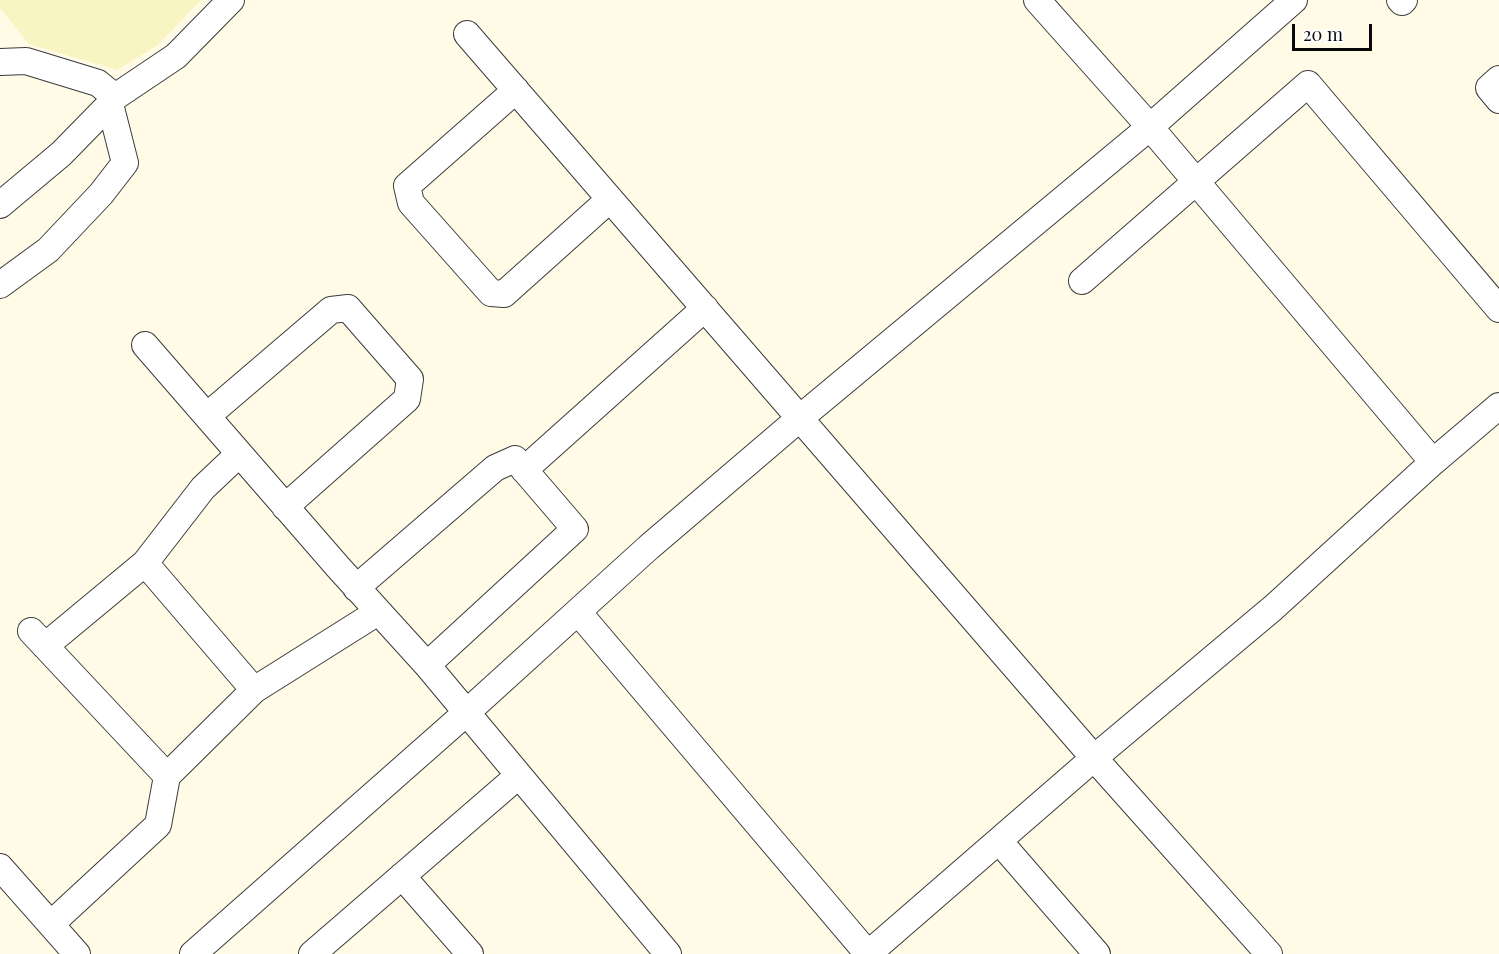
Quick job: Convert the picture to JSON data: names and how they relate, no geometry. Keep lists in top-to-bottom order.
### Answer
{
  "scale_bar": "20 m"
}
